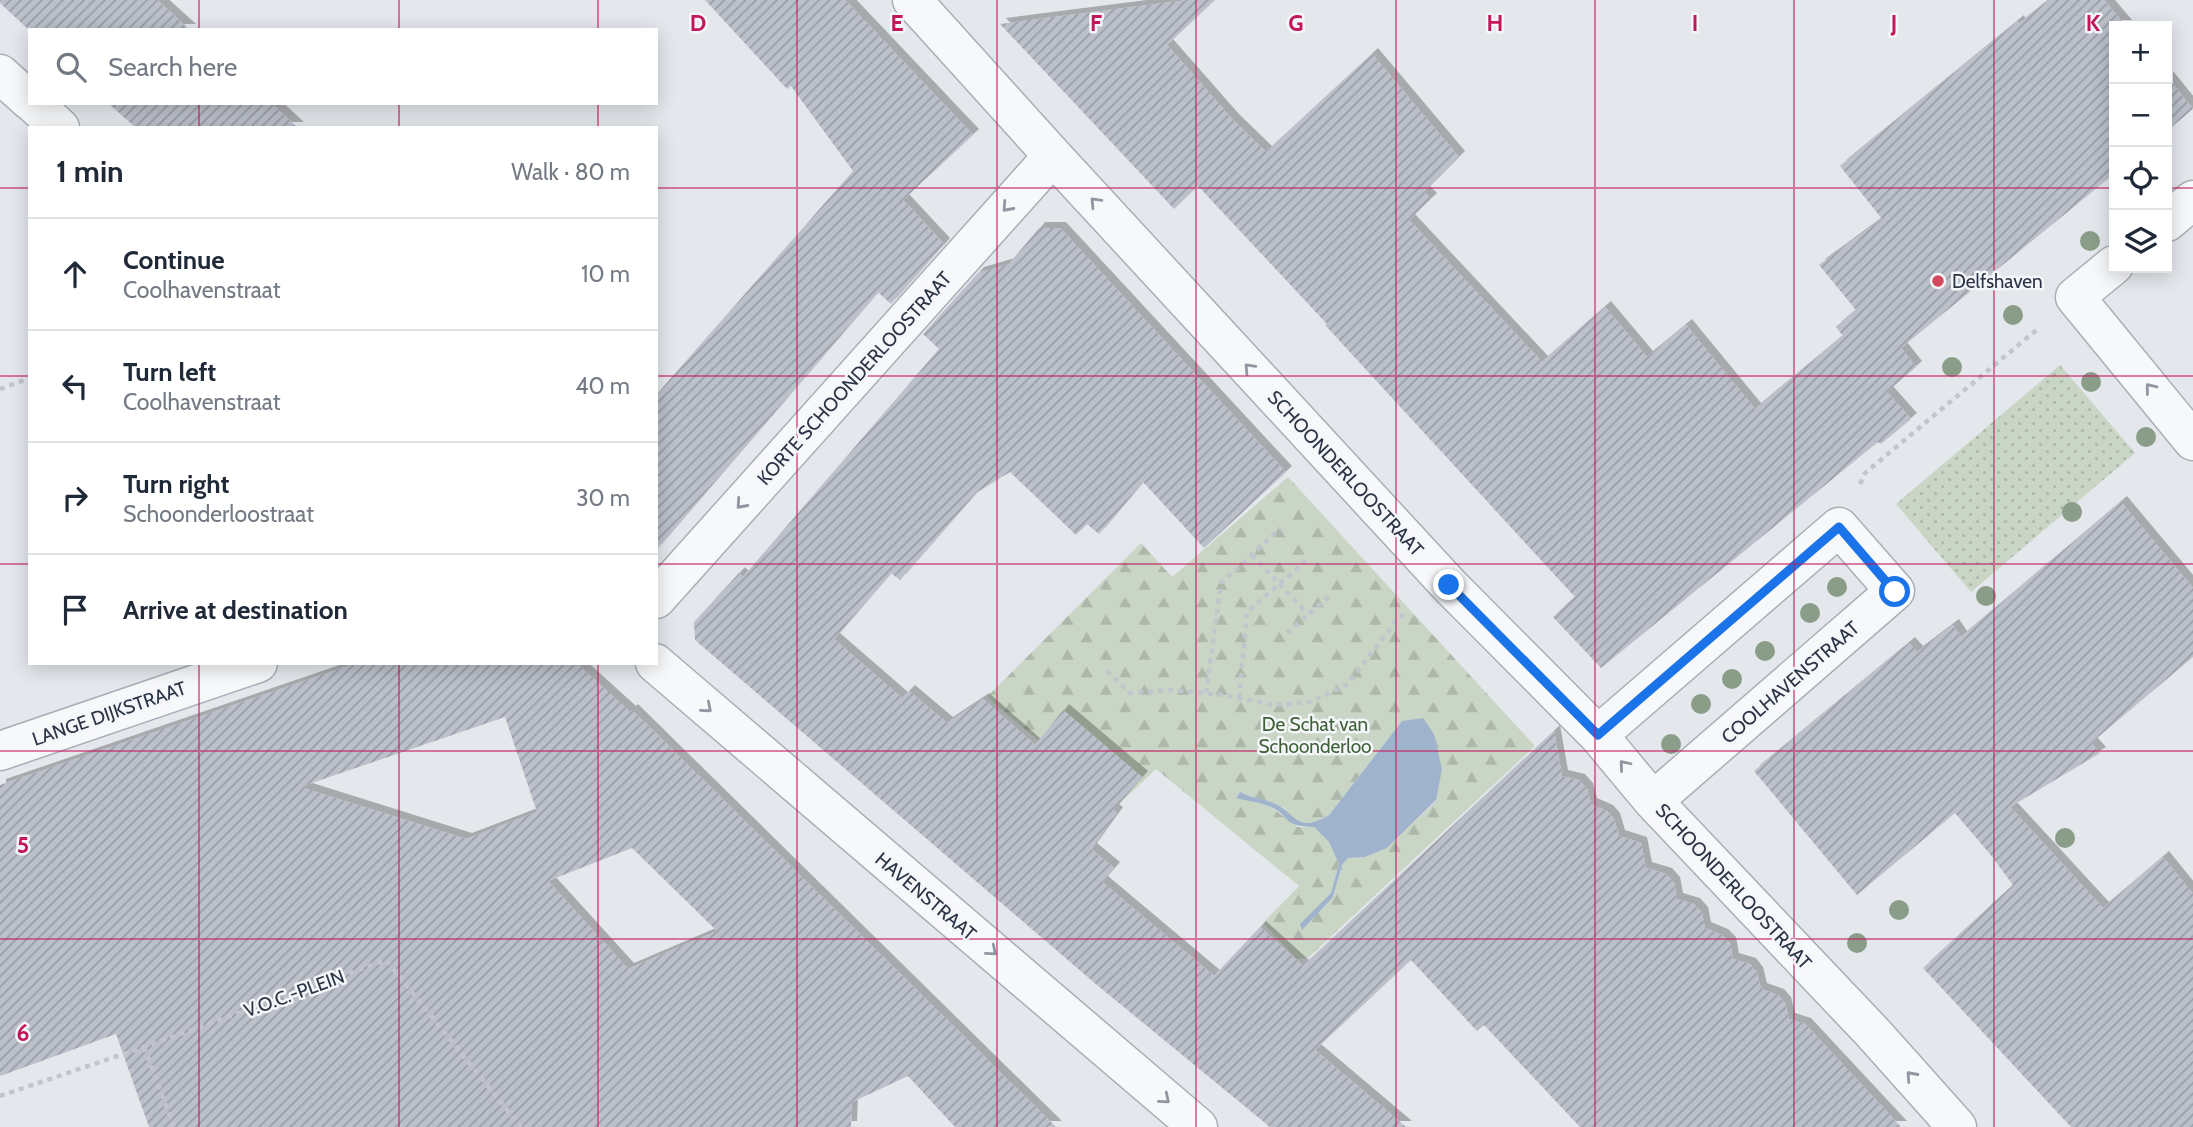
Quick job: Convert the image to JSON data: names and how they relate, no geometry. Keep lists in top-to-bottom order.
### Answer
{
  "streets": {
    "street": [
      "KORTE SCHOONDERLOOSTRAAT",
      "SCHOONDERLOOSTRAAT",
      "COOLHAVENSTRAAT",
      "LANGE DIJKSTRAAT",
      "HAVENSTRAAT"
    ],
    "path": ["V.O.C.-PLEIN"]
  },
  "crossings": [
    ["KORTE SCHOONDERLOOSTRAAT", "SCHOONDERLOOSTRAAT"],
    ["SCHOONDERLOOSTRAAT", "COOLHAVENSTRAAT"]
  ],
  "one_way": ["KORTE SCHOONDERLOOSTRAAT", "SCHOONDERLOOSTRAAT", "HAVENSTRAAT"],
  "parks": ["De Schat van Schoonderloo"],
  "places": ["Delfshaven"],
  "page": {
    "map_buttons": ["+", "−"],
    "search": "Search here",
    "heading": ["1 min", "Walk · 80 m"],
    "list": [
      ["Continue", "Coolhavenstraat", "10 m"],
      ["Turn left", "Coolhavenstraat", "40 m"],
      ["Turn right", "Schoonderloostraat", "30 m"],
      "Arrive at destination"
    ]
  },
  "grid": {
    "columns": [
      "D",
      "E",
      "F",
      "G",
      "H",
      "I",
      "J",
      "K"
    ],
    "rows": ["5", "6"]
  }
}
